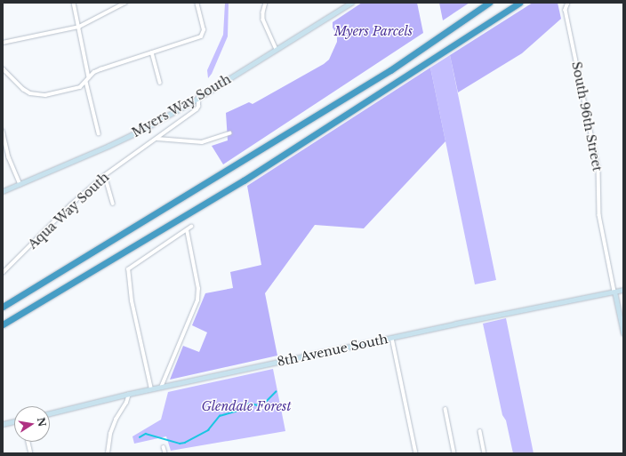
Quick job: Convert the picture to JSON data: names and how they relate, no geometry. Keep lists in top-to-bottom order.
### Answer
{
  "streets": {
    "street": [
      "Myers Way South",
      "South 96th Street",
      "Aqua Way South",
      "8th Avenue South"
    ]
  },
  "crossings": [
    ["Myers Way South", "Aqua Way South"],
    ["South 96th Street", "8th Avenue South"]
  ],
  "parks": ["Myers Parcels", "Glendale Forest"],
  "north": "right"
}
